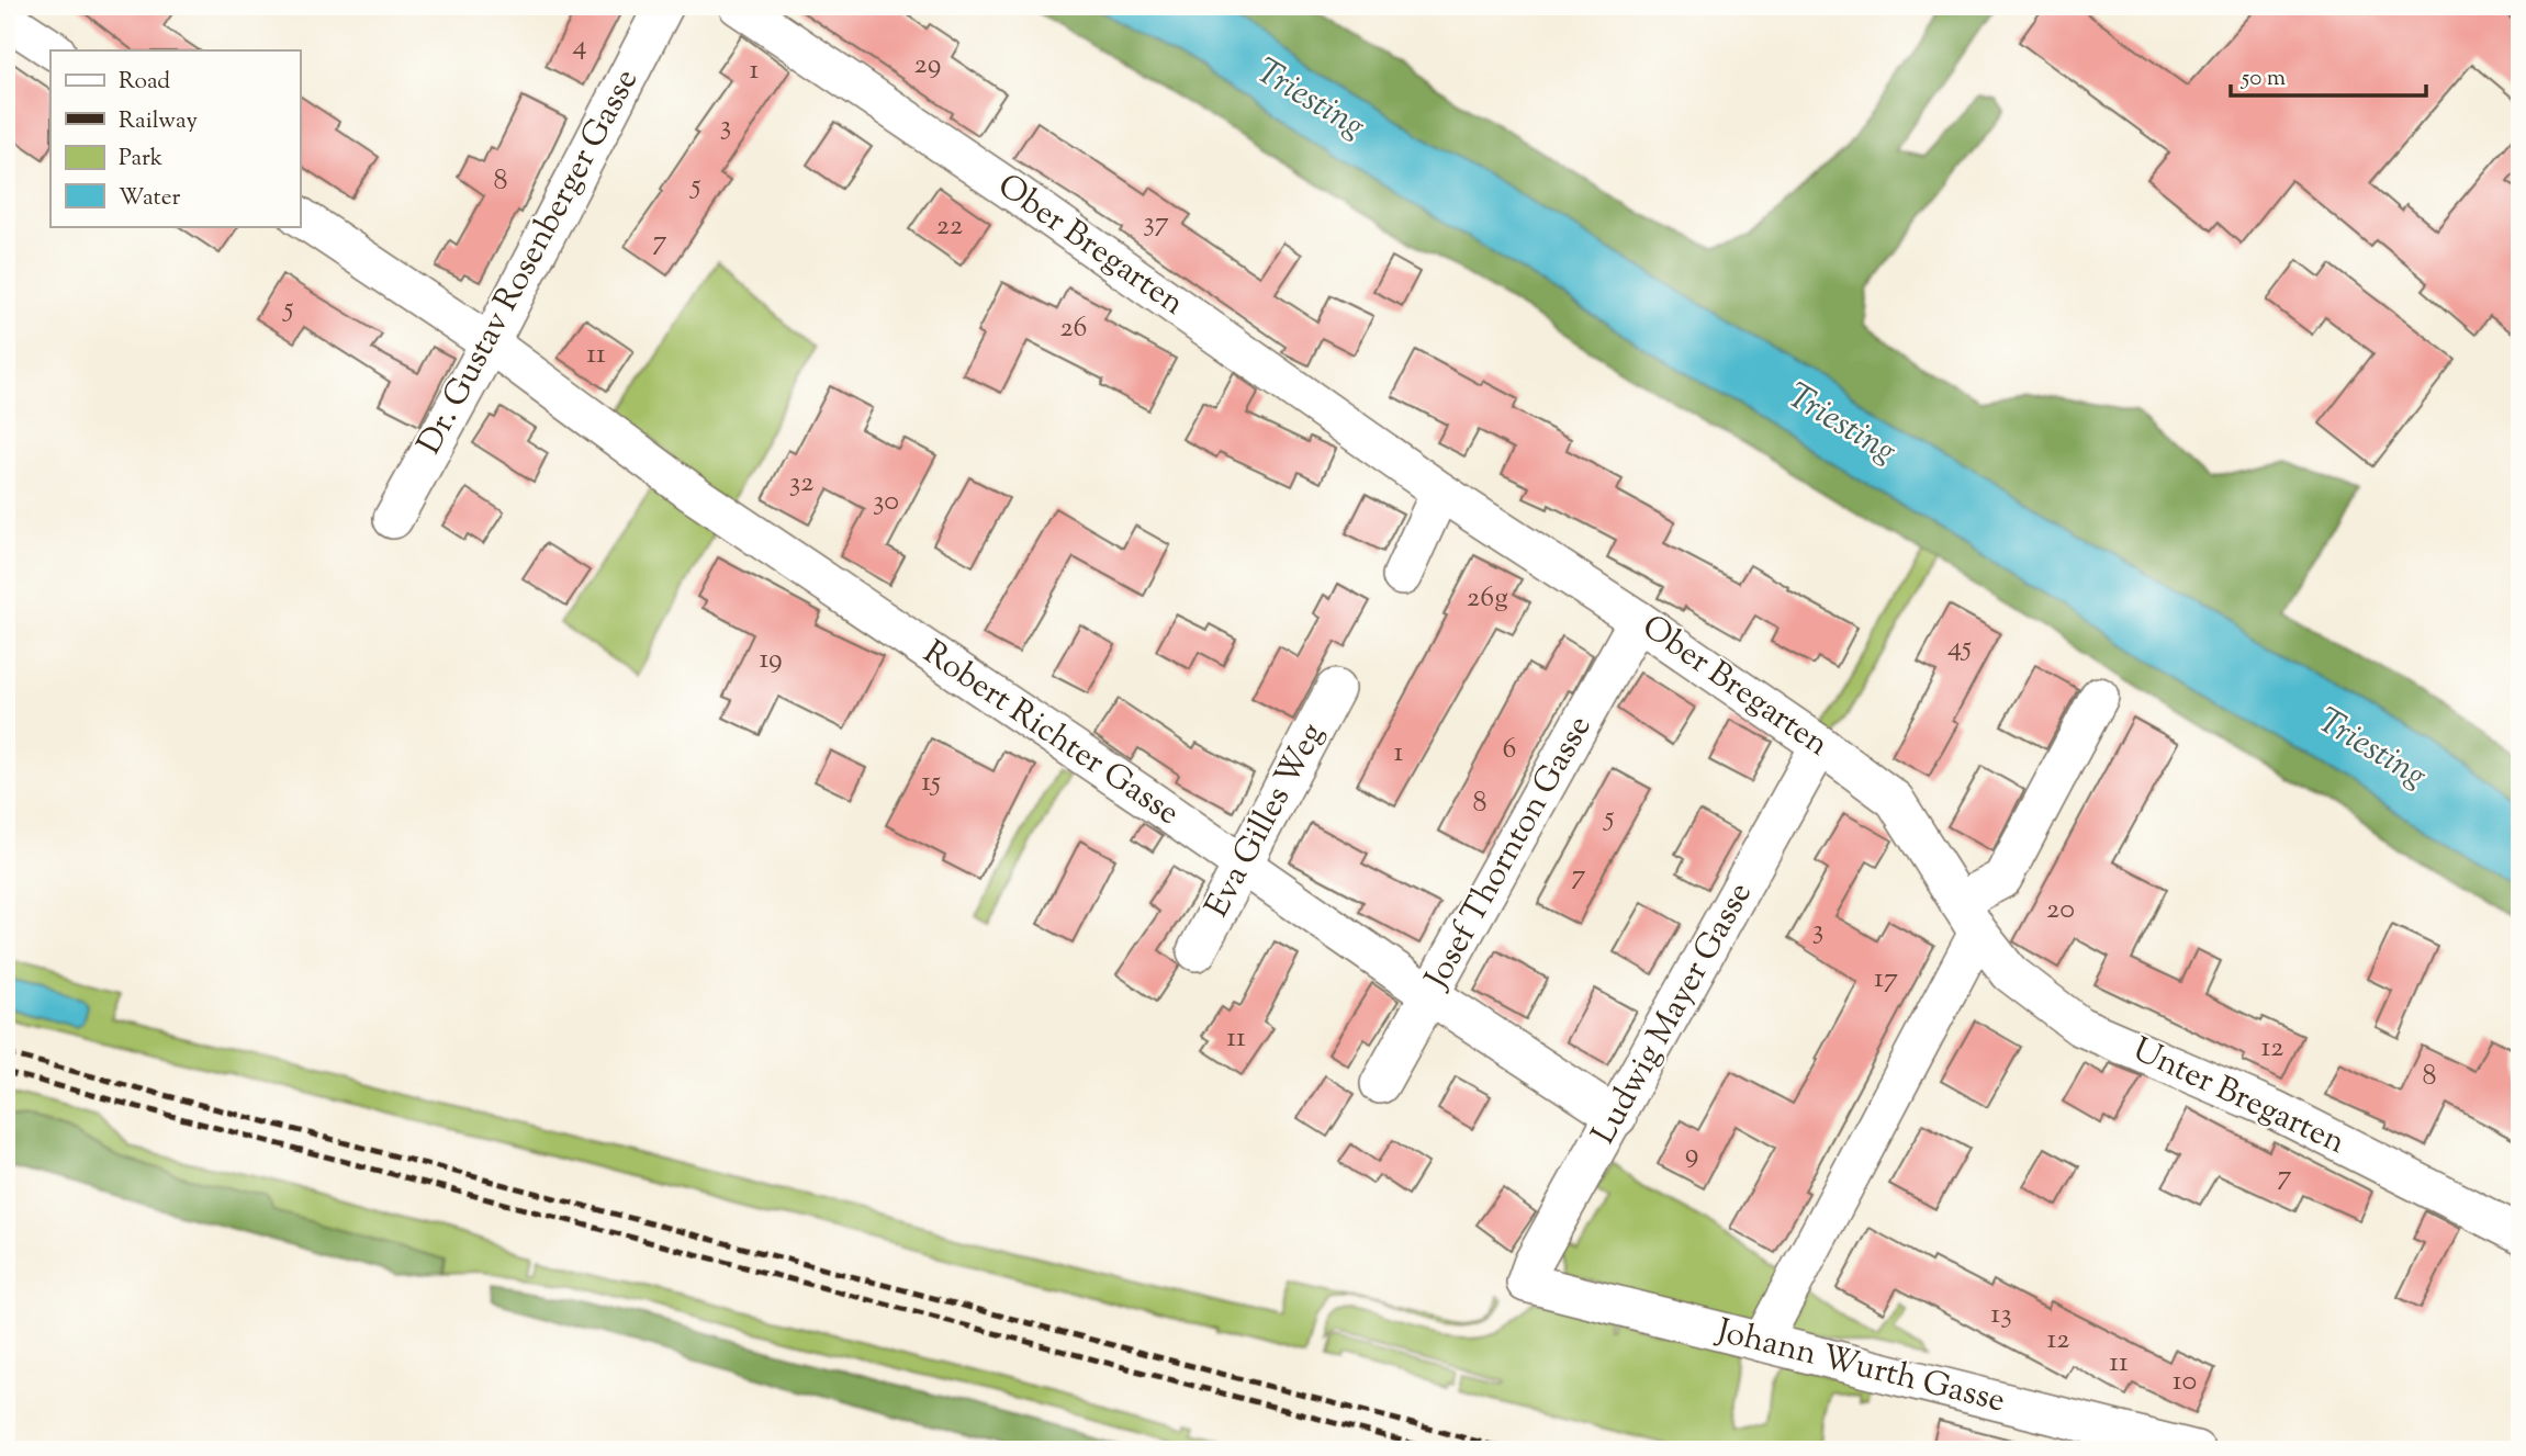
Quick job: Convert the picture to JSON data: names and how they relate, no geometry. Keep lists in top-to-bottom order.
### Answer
{
  "streets": {
    "street": [
      "Ober Bregarten",
      "Dr. Gustav Rosenberger Gasse",
      "Robert Richter Gasse",
      "Eva Gilles Weg",
      "Josef Thornton Gasse",
      "Ludwig Mayer Gasse",
      "Unter Bregarten",
      "Johann Wurth Gasse"
    ]
  },
  "crossings": [
    ["Ober Bregarten", "Josef Thornton Gasse"],
    ["Ober Bregarten", "Ludwig Mayer Gasse"],
    ["Ober Bregarten", "Unter Bregarten"],
    ["Dr. Gustav Rosenberger Gasse", "Robert Richter Gasse"],
    ["Robert Richter Gasse", "Eva Gilles Weg"],
    ["Robert Richter Gasse", "Josef Thornton Gasse"],
    ["Robert Richter Gasse", "Ludwig Mayer Gasse"],
    ["Ludwig Mayer Gasse", "Johann Wurth Gasse"]
  ],
  "water": ["Triesting"],
  "house_numbers": [
    "4",
    "29",
    "1",
    "3",
    "8",
    "5",
    "37",
    "22",
    "7",
    "5",
    "26",
    "11",
    "32",
    "30",
    "26g",
    "45",
    "19",
    "6",
    "1",
    "15",
    "8",
    "5",
    "7",
    "20",
    "3",
    "17",
    "11",
    "12",
    "8",
    "9",
    "7",
    "13",
    "12",
    "11",
    "10"
  ],
  "legend": [
    "Road",
    "Railway",
    "Park",
    "Water"
  ],
  "scale_bar": "50 m"
}
